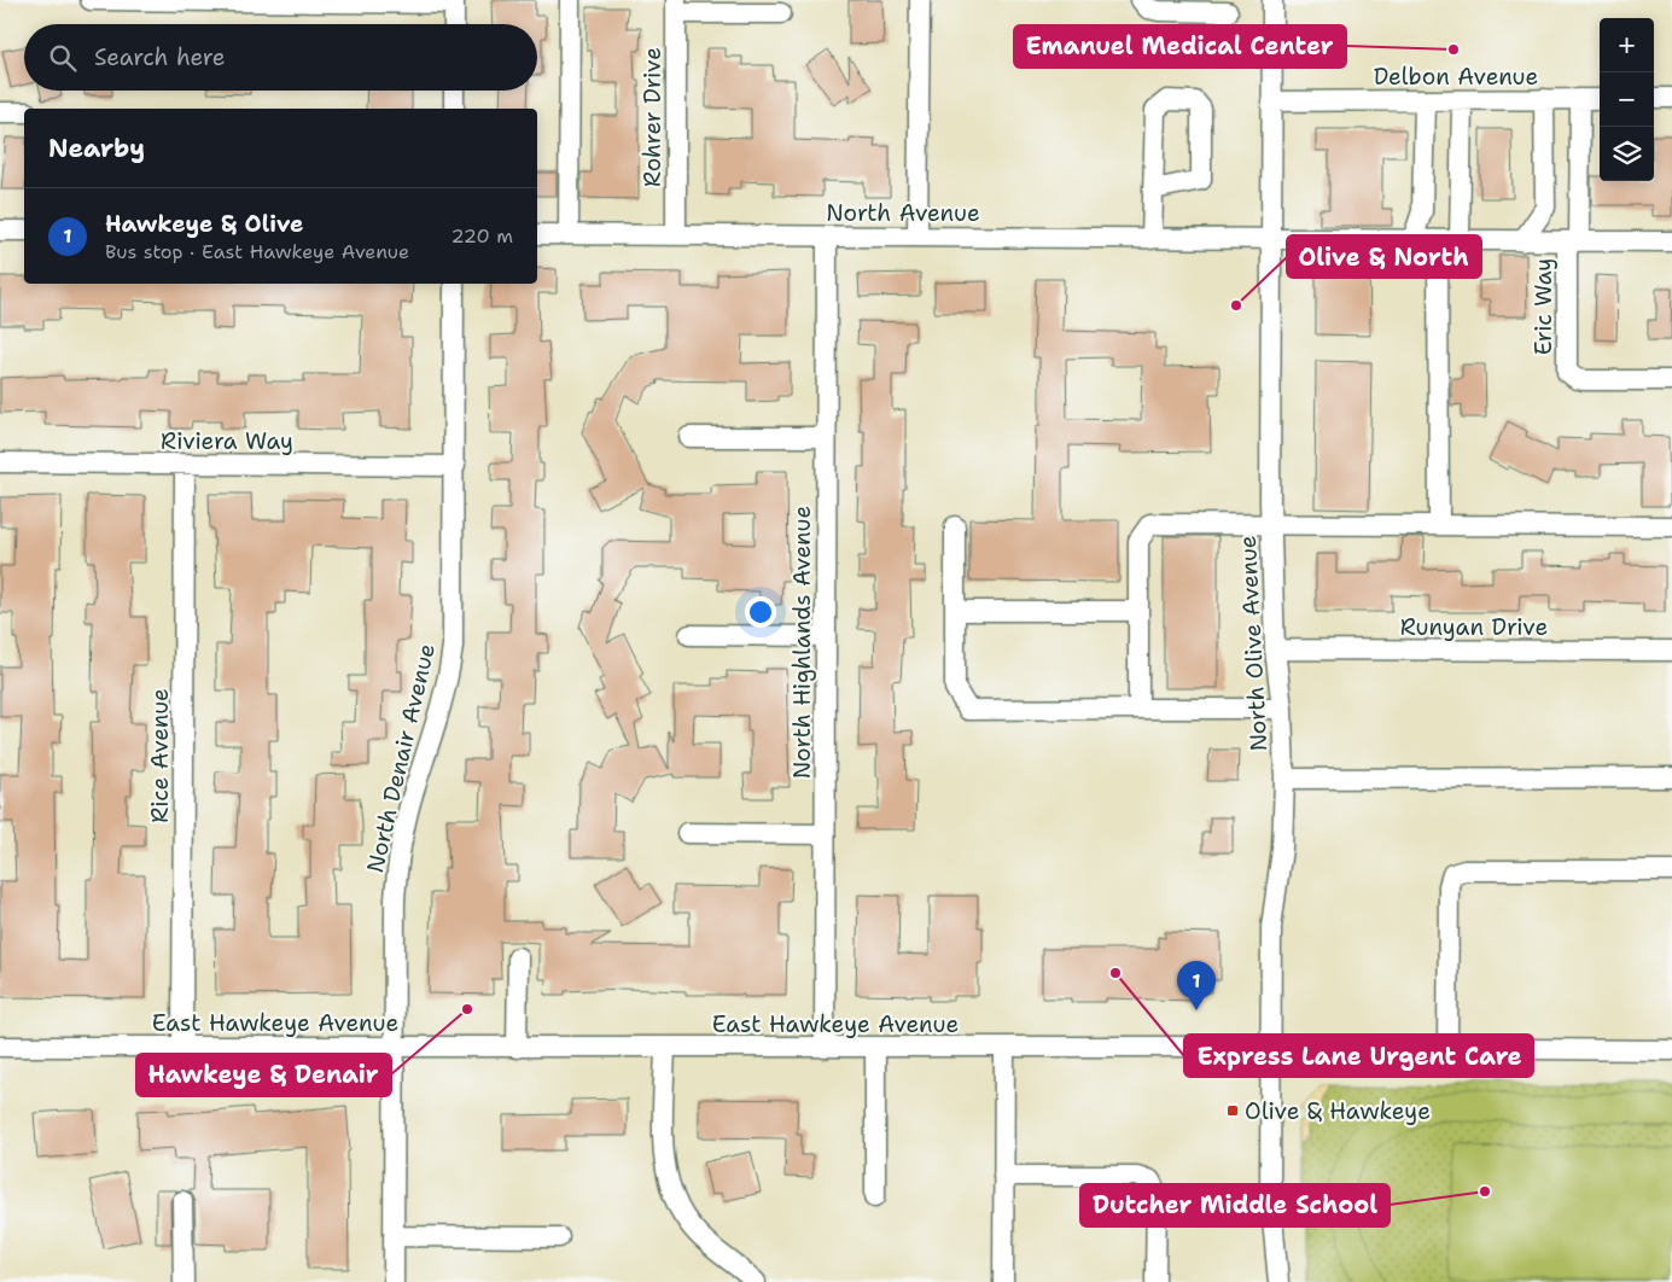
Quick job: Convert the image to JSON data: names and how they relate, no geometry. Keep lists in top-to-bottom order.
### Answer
{
  "streets": {
    "street": [
      "Delbon Avenue",
      "Rohrer Drive",
      "North Avenue",
      "Eric Way",
      "Riviera Way",
      "Runyan Drive",
      "North Highlands Avenue",
      "North Olive Avenue",
      "Rice Avenue",
      "North Denair Avenue",
      "East Hawkeye Avenue"
    ]
  },
  "crossings": [
    ["Delbon Avenue", "Eric Way"],
    ["Delbon Avenue", "North Olive Avenue"],
    ["Rohrer Drive", "North Avenue"],
    ["North Avenue", "Eric Way"],
    ["North Avenue", "North Highlands Avenue"],
    ["North Avenue", "North Olive Avenue"],
    ["Riviera Way", "Rice Avenue"],
    ["Riviera Way", "North Denair Avenue"],
    ["Runyan Drive", "North Olive Avenue"],
    ["North Highlands Avenue", "East Hawkeye Avenue"],
    ["North Olive Avenue", "East Hawkeye Avenue"],
    ["Rice Avenue", "East Hawkeye Avenue"],
    ["North Denair Avenue", "East Hawkeye Avenue"]
  ],
  "places": {
    "other": [
      "Emanuel Medical Center",
      "Olive & North",
      "Express Lane Urgent Care",
      "Hawkeye & Denair",
      "Dutcher Middle School"
    ],
    "transit": ["Olive & Hawkeye"]
  },
  "page": {
    "map_buttons": ["+", "−"],
    "search": "Search here",
    "heading": "Nearby",
    "list": [
      {
        "mark": "1",
        "name": "Hawkeye & Olive",
        "note": "Bus stop · East Hawkeye Avenue",
        "value": "220 m"
      }
    ],
    "pins": "1"
  }
}
